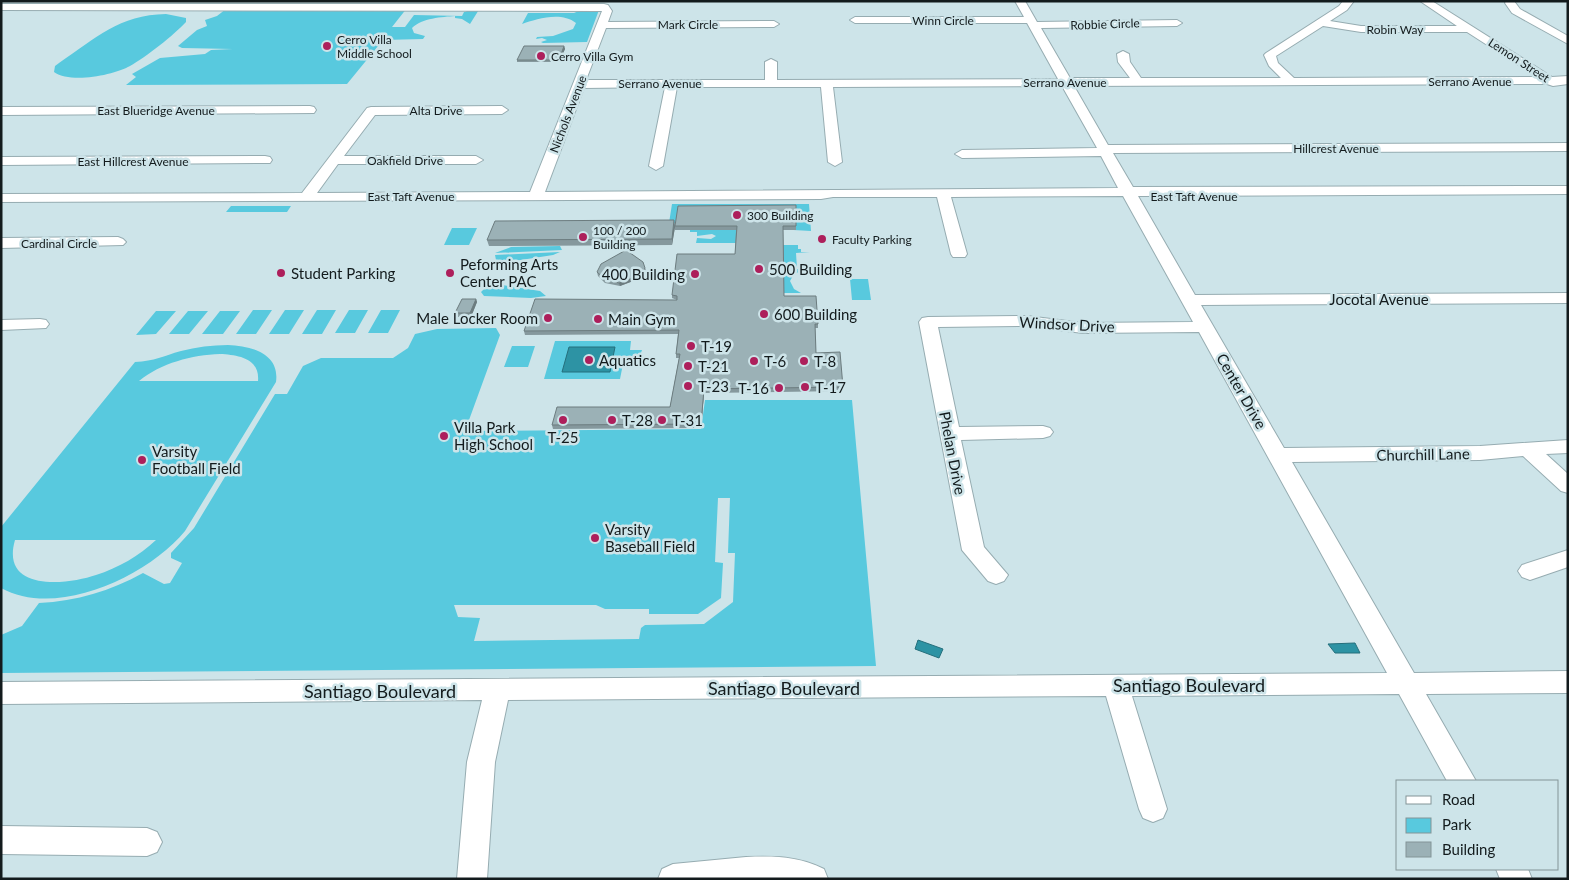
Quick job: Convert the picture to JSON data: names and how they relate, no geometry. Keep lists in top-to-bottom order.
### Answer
{
  "streets": {
    "street": [
      "Winn Circle",
      "Mark Circle",
      "Robbie Circle",
      "Robin Way",
      "Lemon Street",
      "Serrano Avenue",
      "East Blueridge Avenue",
      "Alta Drive",
      "Nichols Avenue",
      "Hillcrest Avenue",
      "Oakfield Drive",
      "East Hillcrest Avenue",
      "East Taft Avenue",
      "Cardinal Circle",
      "Jocotal Avenue",
      "Windsor Drive",
      "Center Drive",
      "Phelan Drive",
      "Churchill Lane",
      "Santiago Boulevard"
    ]
  },
  "crossings": [
    ["Winn Circle", "Robbie Circle"],
    ["Winn Circle", "Center Drive"],
    ["Mark Circle", "Nichols Avenue"],
    ["Robbie Circle", "Center Drive"],
    ["Robin Way", "Lemon Street"],
    ["Lemon Street", "Serrano Avenue"],
    ["Serrano Avenue", "Nichols Avenue"],
    ["Serrano Avenue", "Center Drive"],
    ["Alta Drive", "Oakfield Drive"],
    ["Nichols Avenue", "East Taft Avenue"],
    ["Hillcrest Avenue", "Center Drive"],
    ["East Taft Avenue", "Center Drive"],
    ["Jocotal Avenue", "Center Drive"],
    ["Windsor Drive", "Center Drive"],
    ["Windsor Drive", "Phelan Drive"],
    ["Center Drive", "Churchill Lane"],
    ["Center Drive", "Santiago Boulevard"]
  ],
  "places": [
    "Cerro Villa Middle School",
    "Cerro Villa Gym",
    "300 Building",
    "100 / 200 Building",
    "Faculty Parking",
    "500 Building",
    "Student Parking",
    "Peforming Arts Center PAC",
    "400 Building",
    "600 Building",
    "Male Locker Room",
    "Main Gym",
    "T-19",
    "Aquatics",
    "T-6",
    "T-8",
    "T-21",
    "T-23",
    "T-17",
    "T-16",
    "T-25",
    "T-28",
    "T-31",
    "Villa Park High School",
    "Varsity Football Field",
    "Varsity Baseball Field"
  ],
  "legend": ["Road", "Park", "Building"]
}
